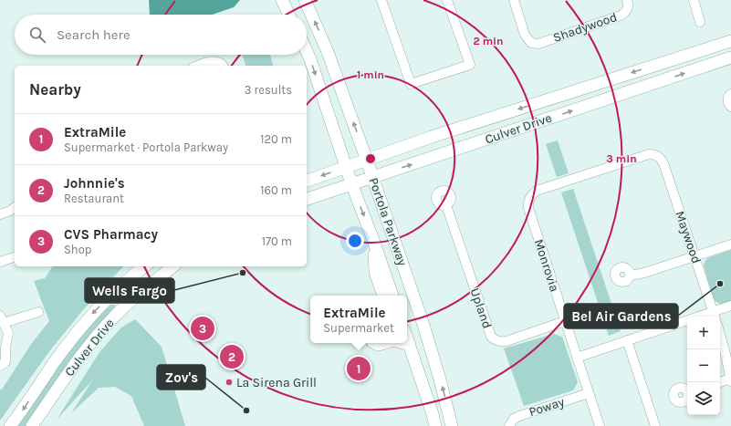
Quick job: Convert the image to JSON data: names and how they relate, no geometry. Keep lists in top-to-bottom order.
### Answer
{
  "streets": {
    "main road": ["Culver Drive", "Portola Parkway"],
    "street": [
      "Shadywood",
      "Maywood",
      "Monrovia",
      "Upland",
      "Poway"
    ]
  },
  "crossings": [
    ["Culver Drive", "Portola Parkway"],
    ["Maywood", "Monrovia"],
    ["Monrovia", "Upland"],
    ["Monrovia", "Poway"]
  ],
  "places": [
    "Wells Fargo",
    "Bel Air Gardens",
    "La Sirena Grill",
    "Zov's"
  ],
  "page": {
    "search": "Search here",
    "heading": ["Nearby", "3 results"],
    "list": [
      {
        "mark": "1",
        "name": "ExtraMile",
        "note": "Supermarket · Portola Parkway",
        "value": "120 m"
      },
      {
        "mark": "2",
        "name": "Johnnie's",
        "note": "Restaurant",
        "value": "160 m"
      },
      {
        "mark": "3",
        "name": "CVS Pharmacy",
        "note": "Shop",
        "value": "170 m"
      }
    ],
    "popup": ["ExtraMile", "Supermarket"],
    "pins": ["3", "2", "1"],
    "map_buttons": ["+", "−"]
  },
  "rings": ["2 min", "1 min", "3 min"]
}
